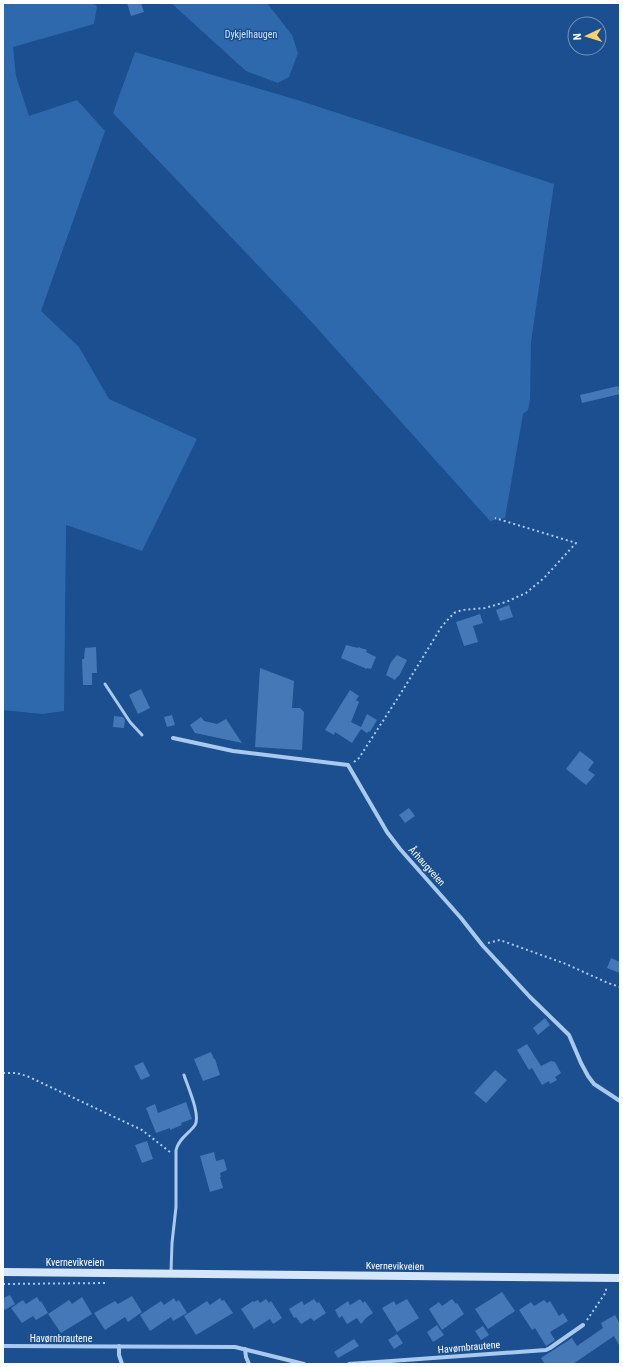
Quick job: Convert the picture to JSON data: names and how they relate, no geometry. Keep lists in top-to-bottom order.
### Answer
{
  "streets": {
    "main road": ["Kvernevikveien"],
    "street": ["Århaugveien", "Havørnbrautene"]
  },
  "parks": ["Dykjelhaugen"],
  "north": "left"
}
